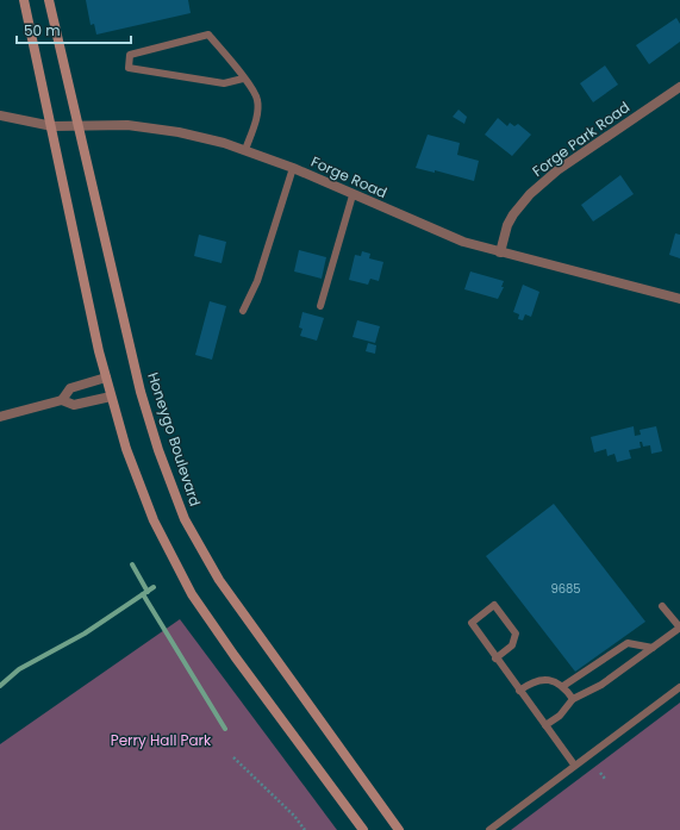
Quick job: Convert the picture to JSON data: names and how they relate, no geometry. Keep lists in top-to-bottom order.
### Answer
{
  "streets": {
    "main road": ["Honeygo Boulevard"],
    "street": ["Forge Park Road", "Forge Road"]
  },
  "crossings": [
    ["Forge Park Road", "Forge Road"],
    ["Forge Road", "Honeygo Boulevard"]
  ],
  "parks": ["Perry Hall Park"],
  "house_numbers": ["9685"],
  "scale_bar": "50 m"
}
